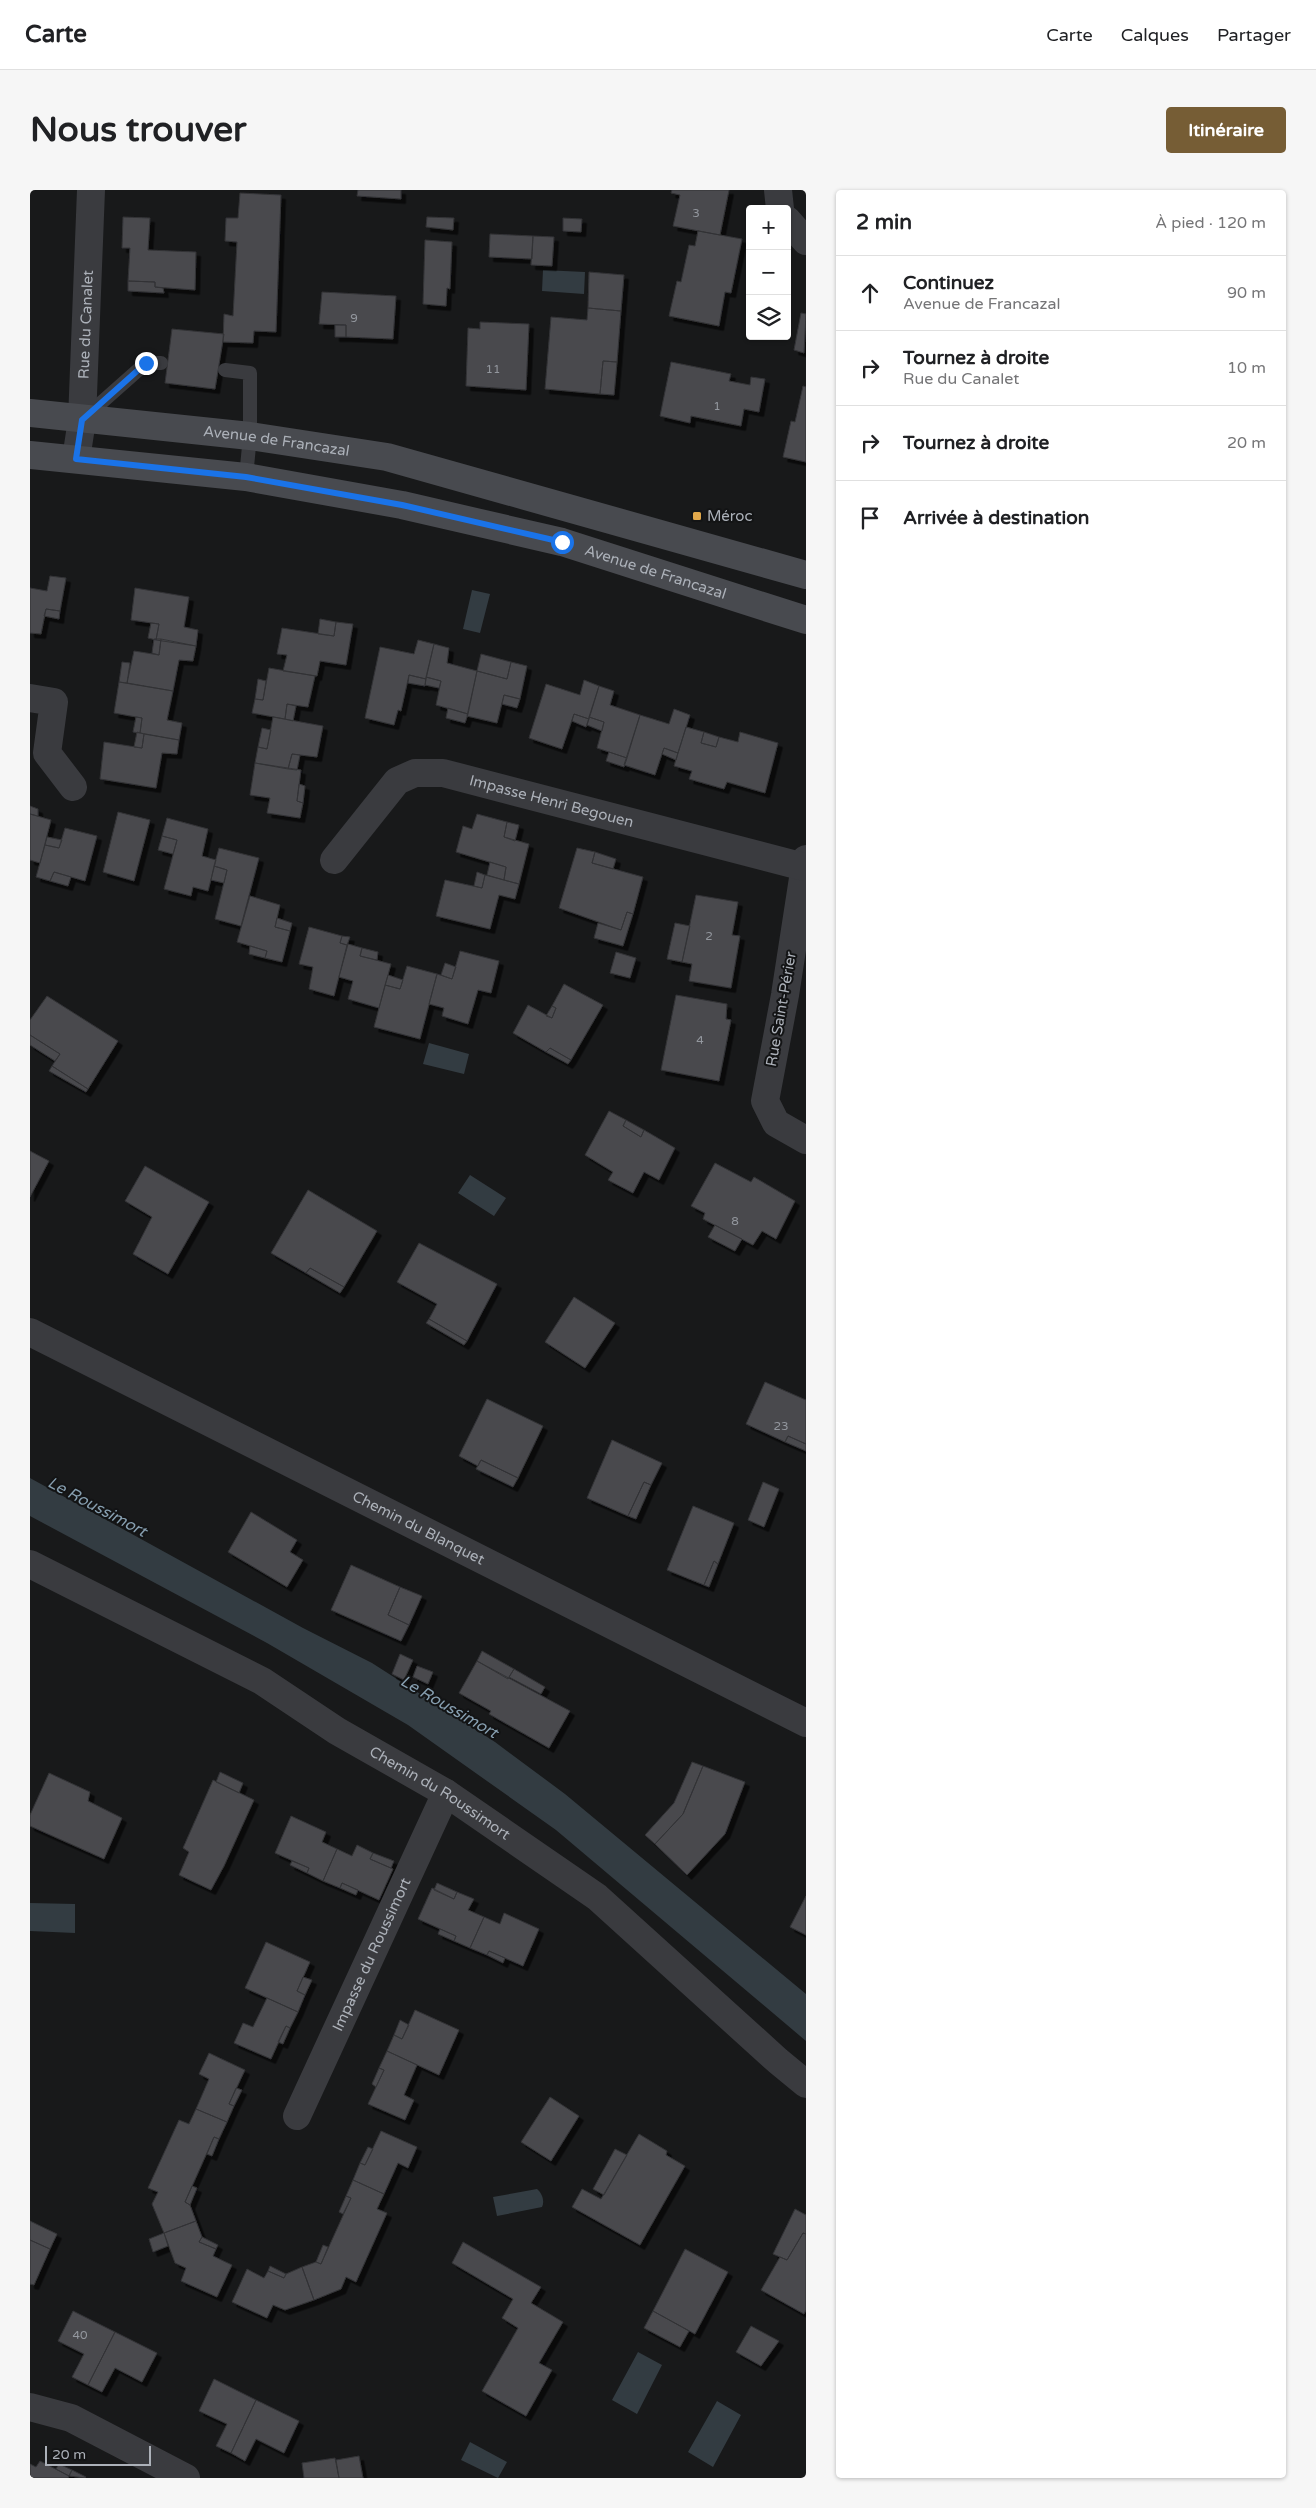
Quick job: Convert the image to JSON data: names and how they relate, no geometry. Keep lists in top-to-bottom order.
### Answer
{
  "streets": {
    "main road": ["Avenue de Francazal"],
    "street": [
      "Rue du Canalet",
      "Impasse Henri Begouen",
      "Rue Saint-Périer",
      "Chemin du Blanquet",
      "Chemin du Roussimort",
      "Impasse du Roussimort"
    ]
  },
  "crossings": [
    ["Rue du Canalet", "Avenue de Francazal"],
    ["Impasse Henri Begouen", "Rue Saint-Périer"],
    ["Chemin du Roussimort", "Impasse du Roussimort"]
  ],
  "water": ["Le Roussimort"],
  "places": {
    "transit": ["Méroc"]
  },
  "house_numbers": [
    "3",
    "9",
    "11",
    "1",
    "2",
    "4",
    "8",
    "23",
    "40"
  ],
  "scale_bar": "20 m",
  "page": {
    "header": "Carte",
    "nav": ["Carte", "Calques", "Partager"],
    "buttons": "Itinéraire",
    "title": "Nous trouver",
    "heading": ["2 min", "À pied · 120 m"],
    "map_buttons": ["+", "−"],
    "list": [
      ["Continuez", "Avenue de Francazal", "90 m"],
      ["Tournez à droite", "Rue du Canalet", "10 m"],
      ["Tournez à droite", "20 m"],
      "Arrivée à destination"
    ],
    "scale": "20 m"
  }
}
